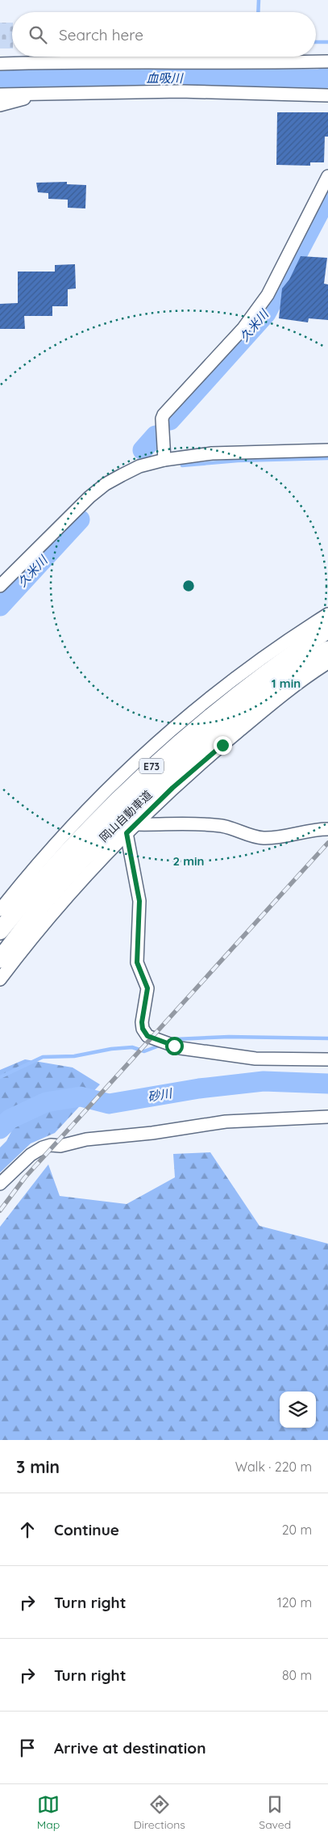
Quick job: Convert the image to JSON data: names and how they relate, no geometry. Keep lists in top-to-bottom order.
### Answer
{
  "streets": {
    "highway": ["E73", "岡山自動車道"]
  },
  "water": ["血吸川", "久米川", "砂川"],
  "page": {
    "search": "Search here",
    "heading": ["3 min", "Walk · 220 m"],
    "list": [
      ["Continue", "20 m"],
      ["Turn right", "120 m"],
      ["Turn right", "80 m"],
      "Arrive at destination"
    ],
    "nav": ["Map", "Directions", "Saved"]
  },
  "rings": ["1 min", "2 min"]
}
